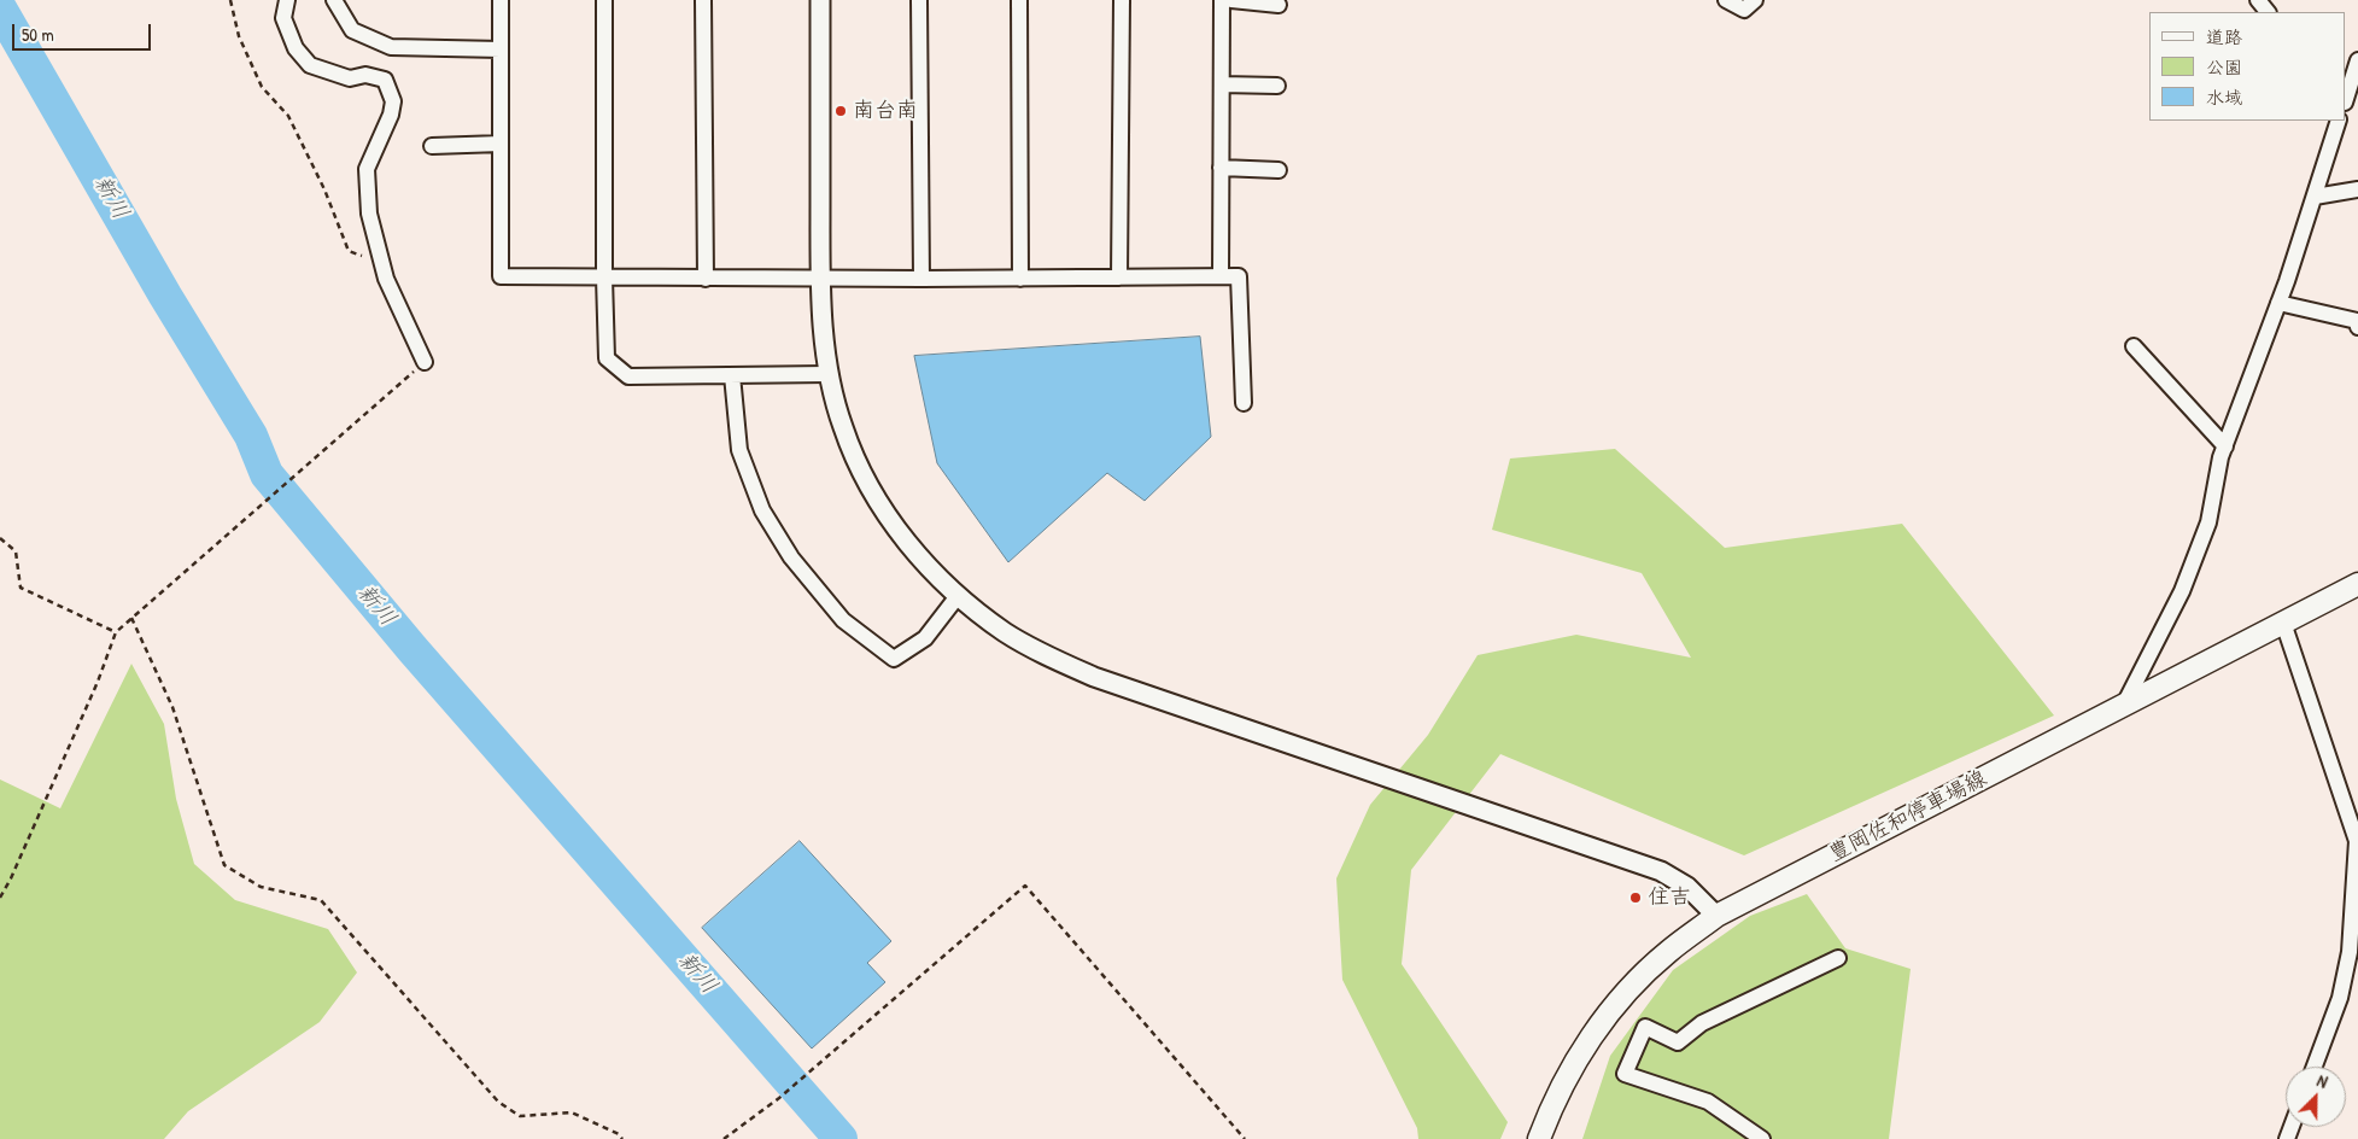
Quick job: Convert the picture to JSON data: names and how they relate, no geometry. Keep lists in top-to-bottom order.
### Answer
{
  "streets": {
    "main road": ["豊岡佐和停車場線"]
  },
  "water": ["新川"],
  "places": ["南台南", "住吉"],
  "legend": ["道路", "公園", "水域"],
  "scale_bar": "50 m",
  "north": "top right"
}
